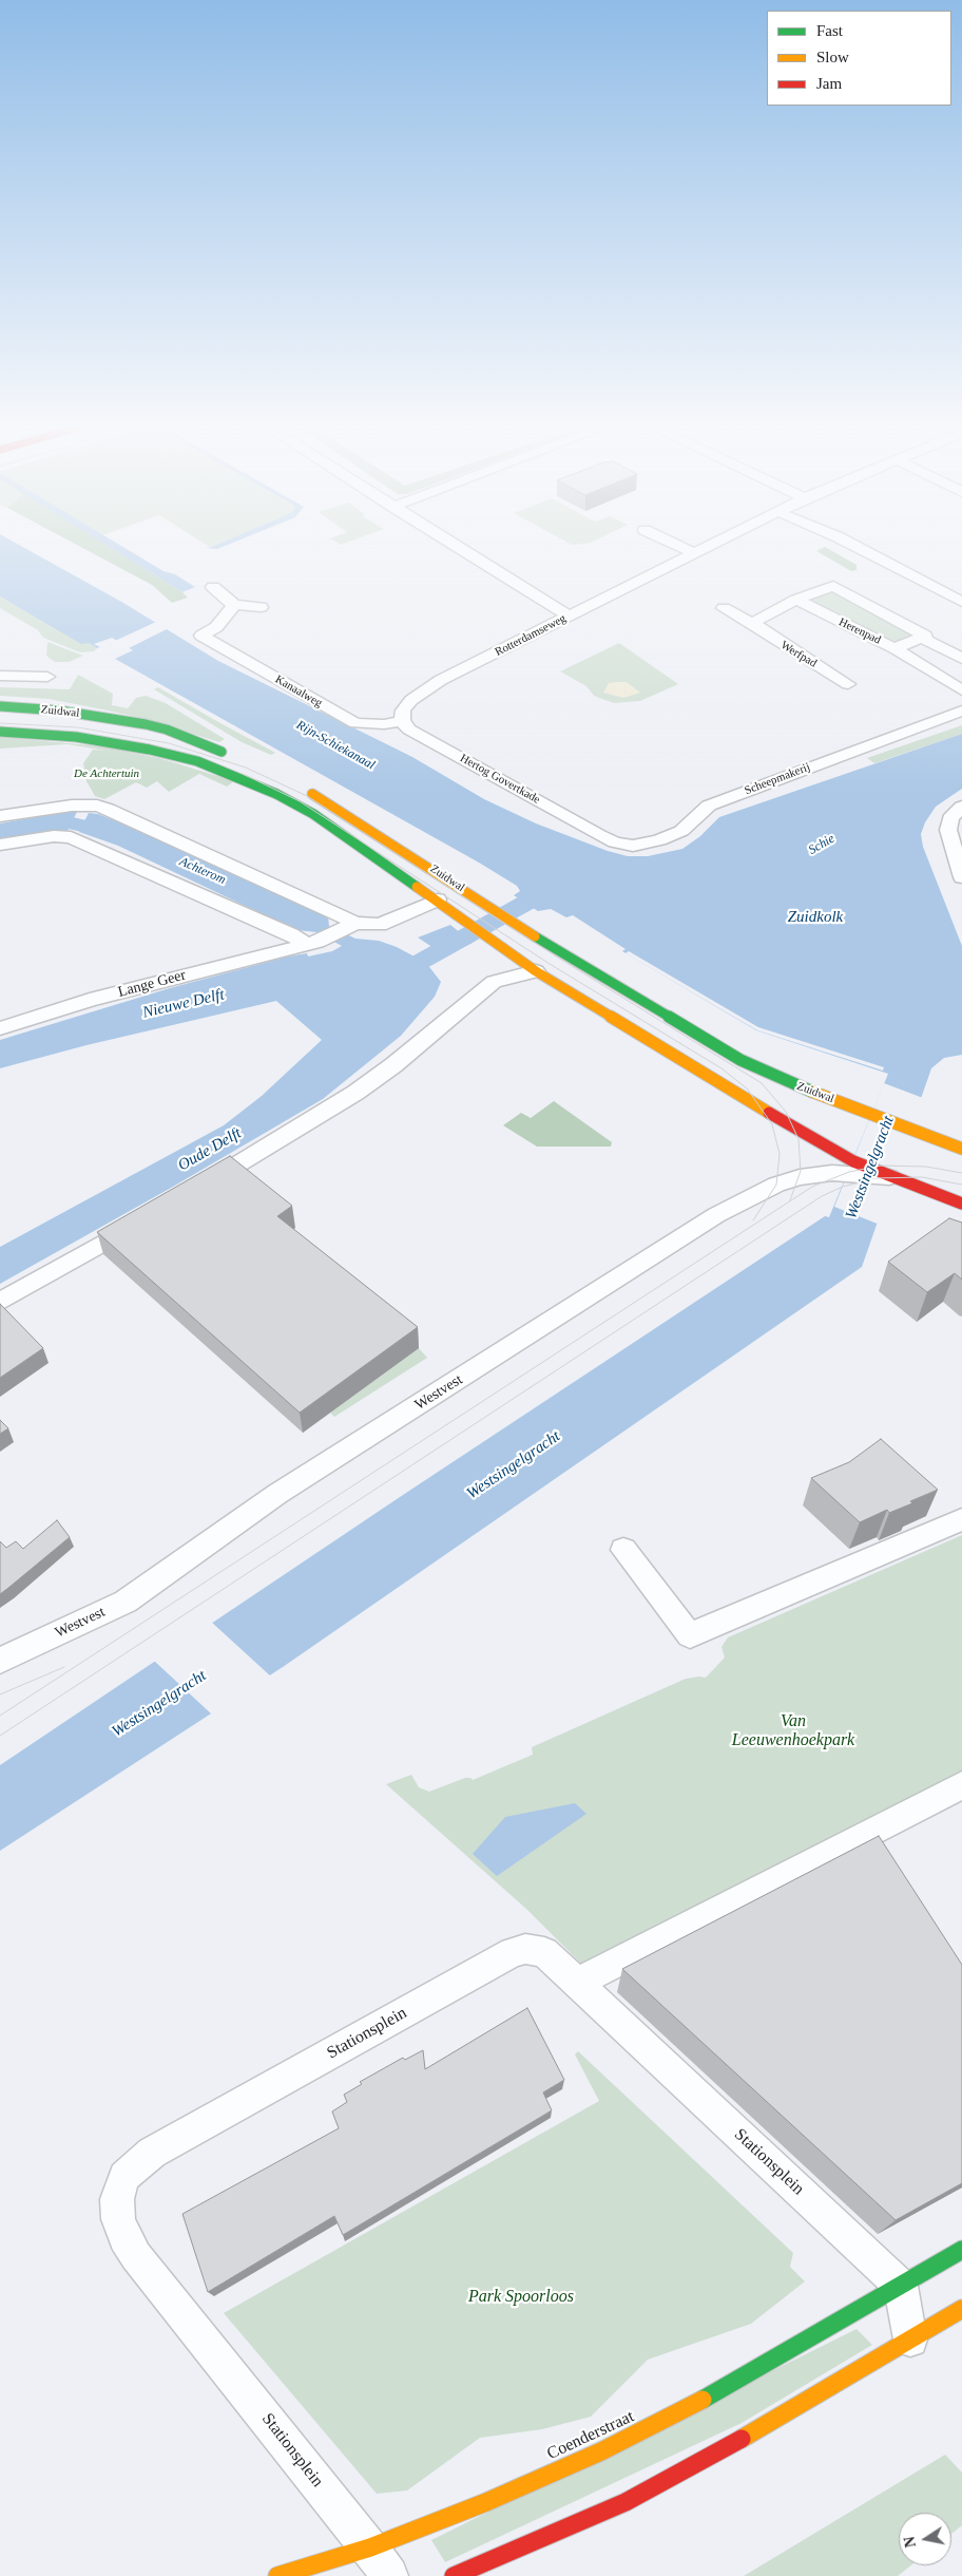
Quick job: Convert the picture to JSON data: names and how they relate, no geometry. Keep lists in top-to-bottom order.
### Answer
{
  "streets": {
    "main road": ["Zuidwal", "Coenderstraat"],
    "street": [
      "Herenpad",
      "Rotterdamseweg",
      "Werfpad",
      "Kanaalweg",
      "Hertog Govertkade",
      "Scheepmakerij",
      "Lange Geer",
      "Westvest",
      "Stationsplein"
    ]
  },
  "crossings": [
    ["Rotterdamseweg", "Kanaalweg"],
    ["Rotterdamseweg", "Hertog Govertkade"],
    ["Kanaalweg", "Hertog Govertkade"],
    ["Zuidwal", "Westvest"],
    ["Hertog Govertkade", "Scheepmakerij"],
    ["Stationsplein", "Coenderstraat"]
  ],
  "water": [
    "Rijn-Schiekanaal",
    "Schie",
    "Achterom",
    "Zuidkolk",
    "Nieuwe Delft",
    "Oude Delft",
    "Westsingelgracht"
  ],
  "parks": ["De Achtertuin", "Van Leeuwenhoekpark", "Park Spoorloos"],
  "legend": ["Fast", "Slow", "Jam"],
  "north": "left"
}
